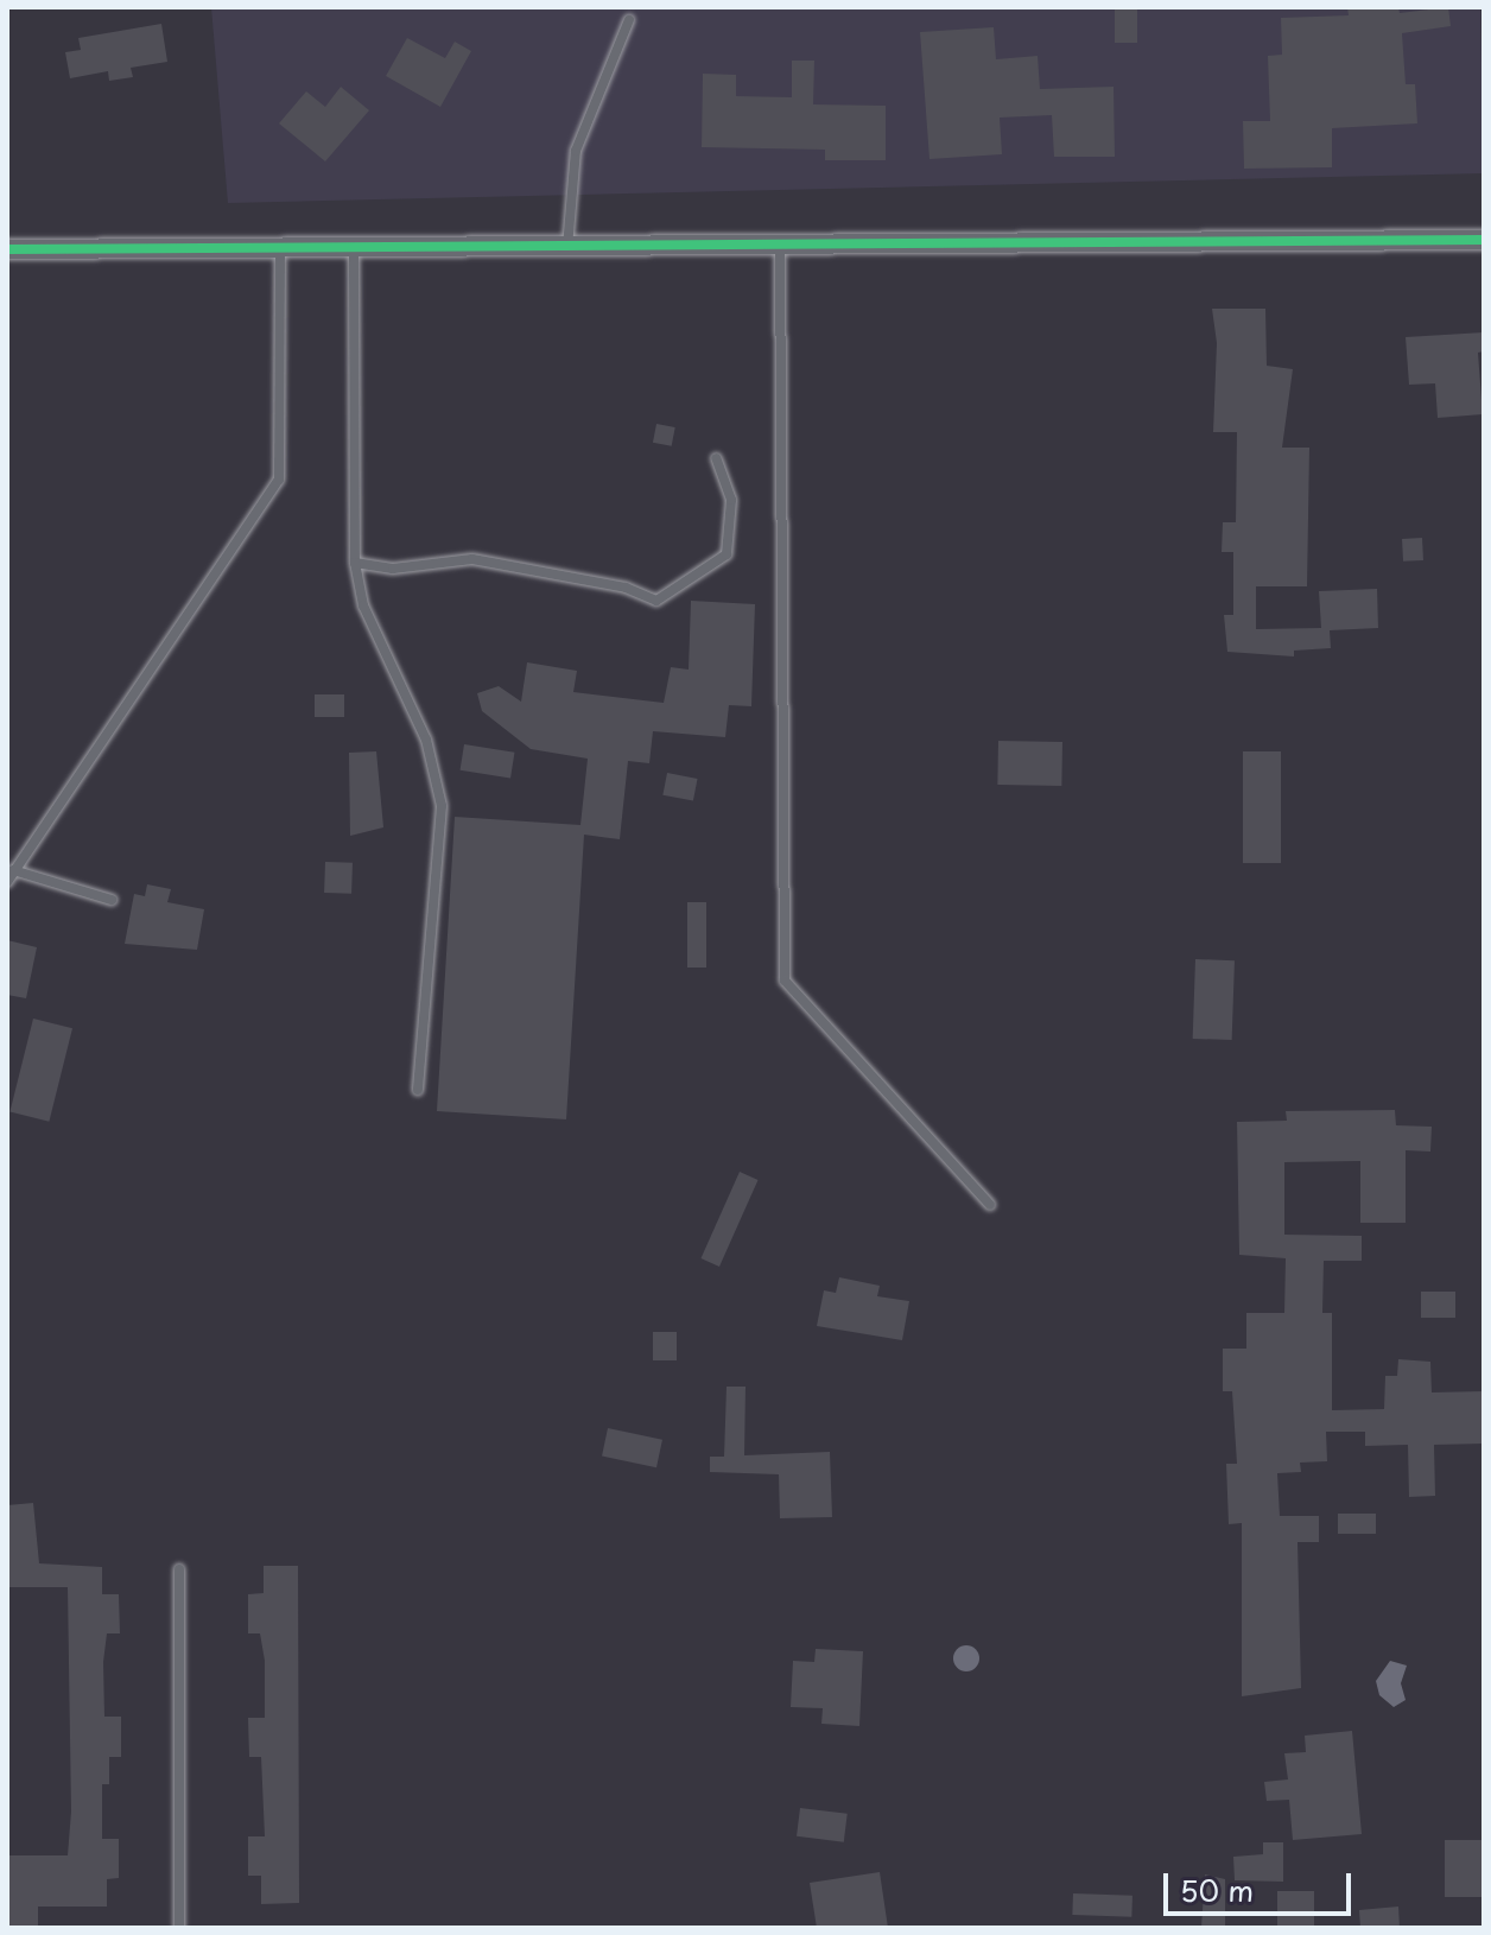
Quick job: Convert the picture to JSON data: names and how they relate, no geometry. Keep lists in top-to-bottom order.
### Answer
{
  "scale_bar": "50 m"
}
